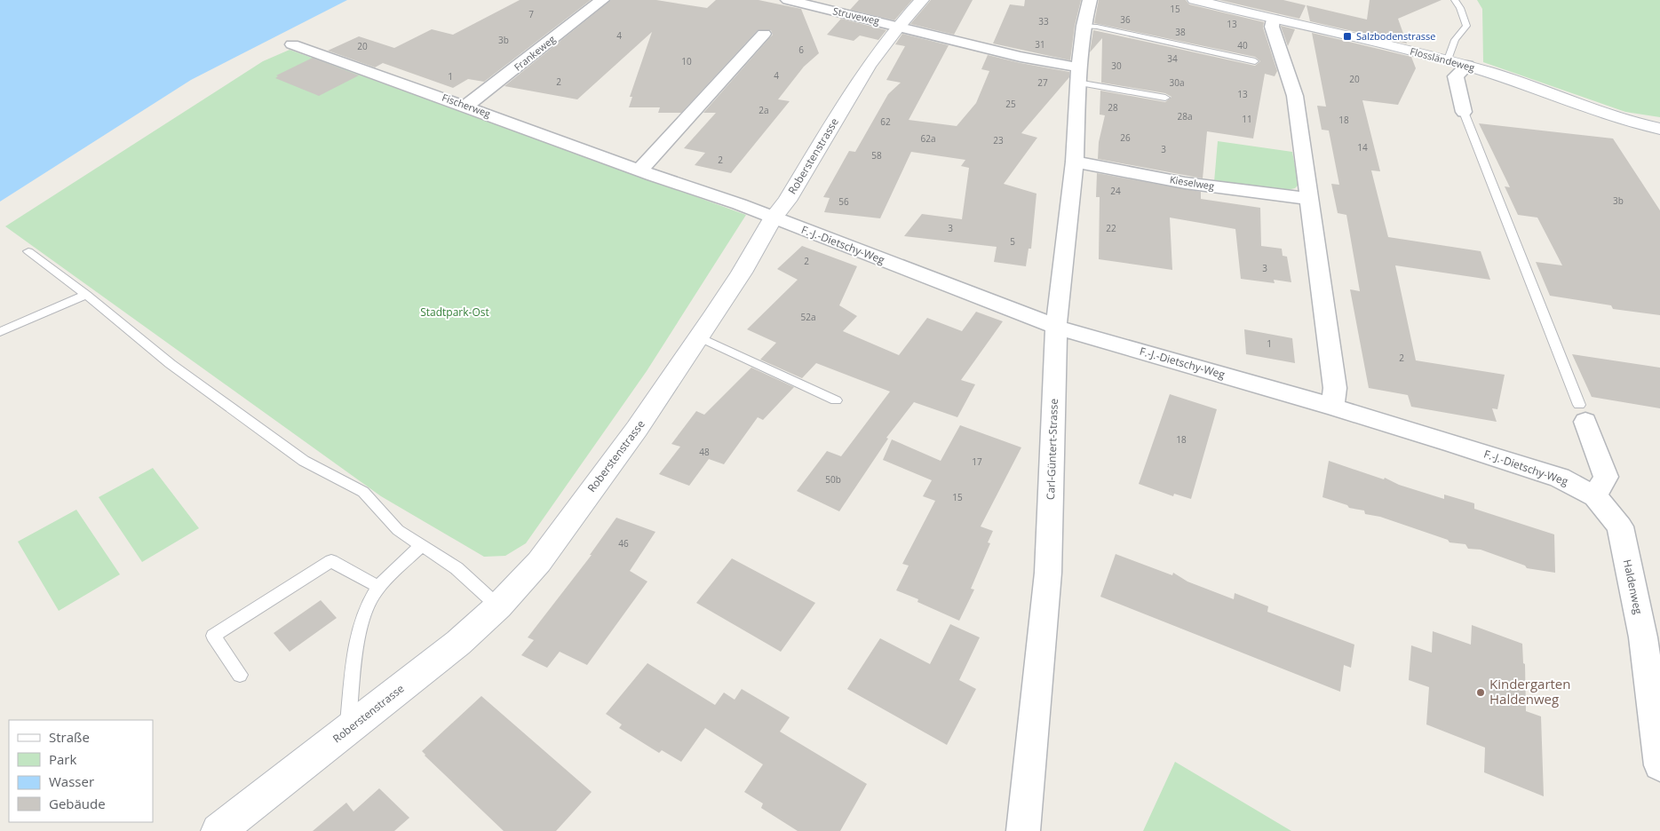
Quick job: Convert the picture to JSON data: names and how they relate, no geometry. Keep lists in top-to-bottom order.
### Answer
{
  "streets": {
    "street": [
      "Struveweg",
      "Frankeweg",
      "Flossländeweg",
      "Fischerweg",
      "Roberstenstrasse",
      "Kieselweg",
      "F.-J.-Dietschy-Weg",
      "Carl-Güntert-Strasse",
      "Haldenweg"
    ]
  },
  "crossings": [
    ["Struveweg", "Roberstenstrasse"],
    ["Struveweg", "Carl-Güntert-Strasse"],
    ["Frankeweg", "Fischerweg"],
    ["Fischerweg", "Roberstenstrasse"],
    ["Fischerweg", "F.-J.-Dietschy-Weg"],
    ["Roberstenstrasse", "F.-J.-Dietschy-Weg"],
    ["Kieselweg", "Carl-Güntert-Strasse"],
    ["F.-J.-Dietschy-Weg", "Carl-Güntert-Strasse"],
    ["F.-J.-Dietschy-Weg", "Haldenweg"]
  ],
  "parks": ["Stadtpark-Ost"],
  "places": {
    "transit": ["Salzbodenstrasse"],
    "other": ["Kindergarten Haldenweg"]
  },
  "house_numbers": [
    "15",
    "7",
    "36",
    "33",
    "13",
    "38",
    "4",
    "3b",
    "31",
    "40",
    "20",
    "6",
    "34",
    "10",
    "30",
    "4",
    "1",
    "20",
    "2",
    "27",
    "30a",
    "13",
    "25",
    "28",
    "2a",
    "28a",
    "11",
    "18",
    "62",
    "26",
    "62a",
    "23",
    "14",
    "3",
    "58",
    "2",
    "24",
    "3b",
    "56",
    "3",
    "22",
    "5",
    "2",
    "3",
    "52a",
    "1",
    "2",
    "18",
    "48",
    "17",
    "50b",
    "15",
    "46"
  ],
  "legend": [
    "Straße",
    "Park",
    "Wasser",
    "Gebäude"
  ]
}
